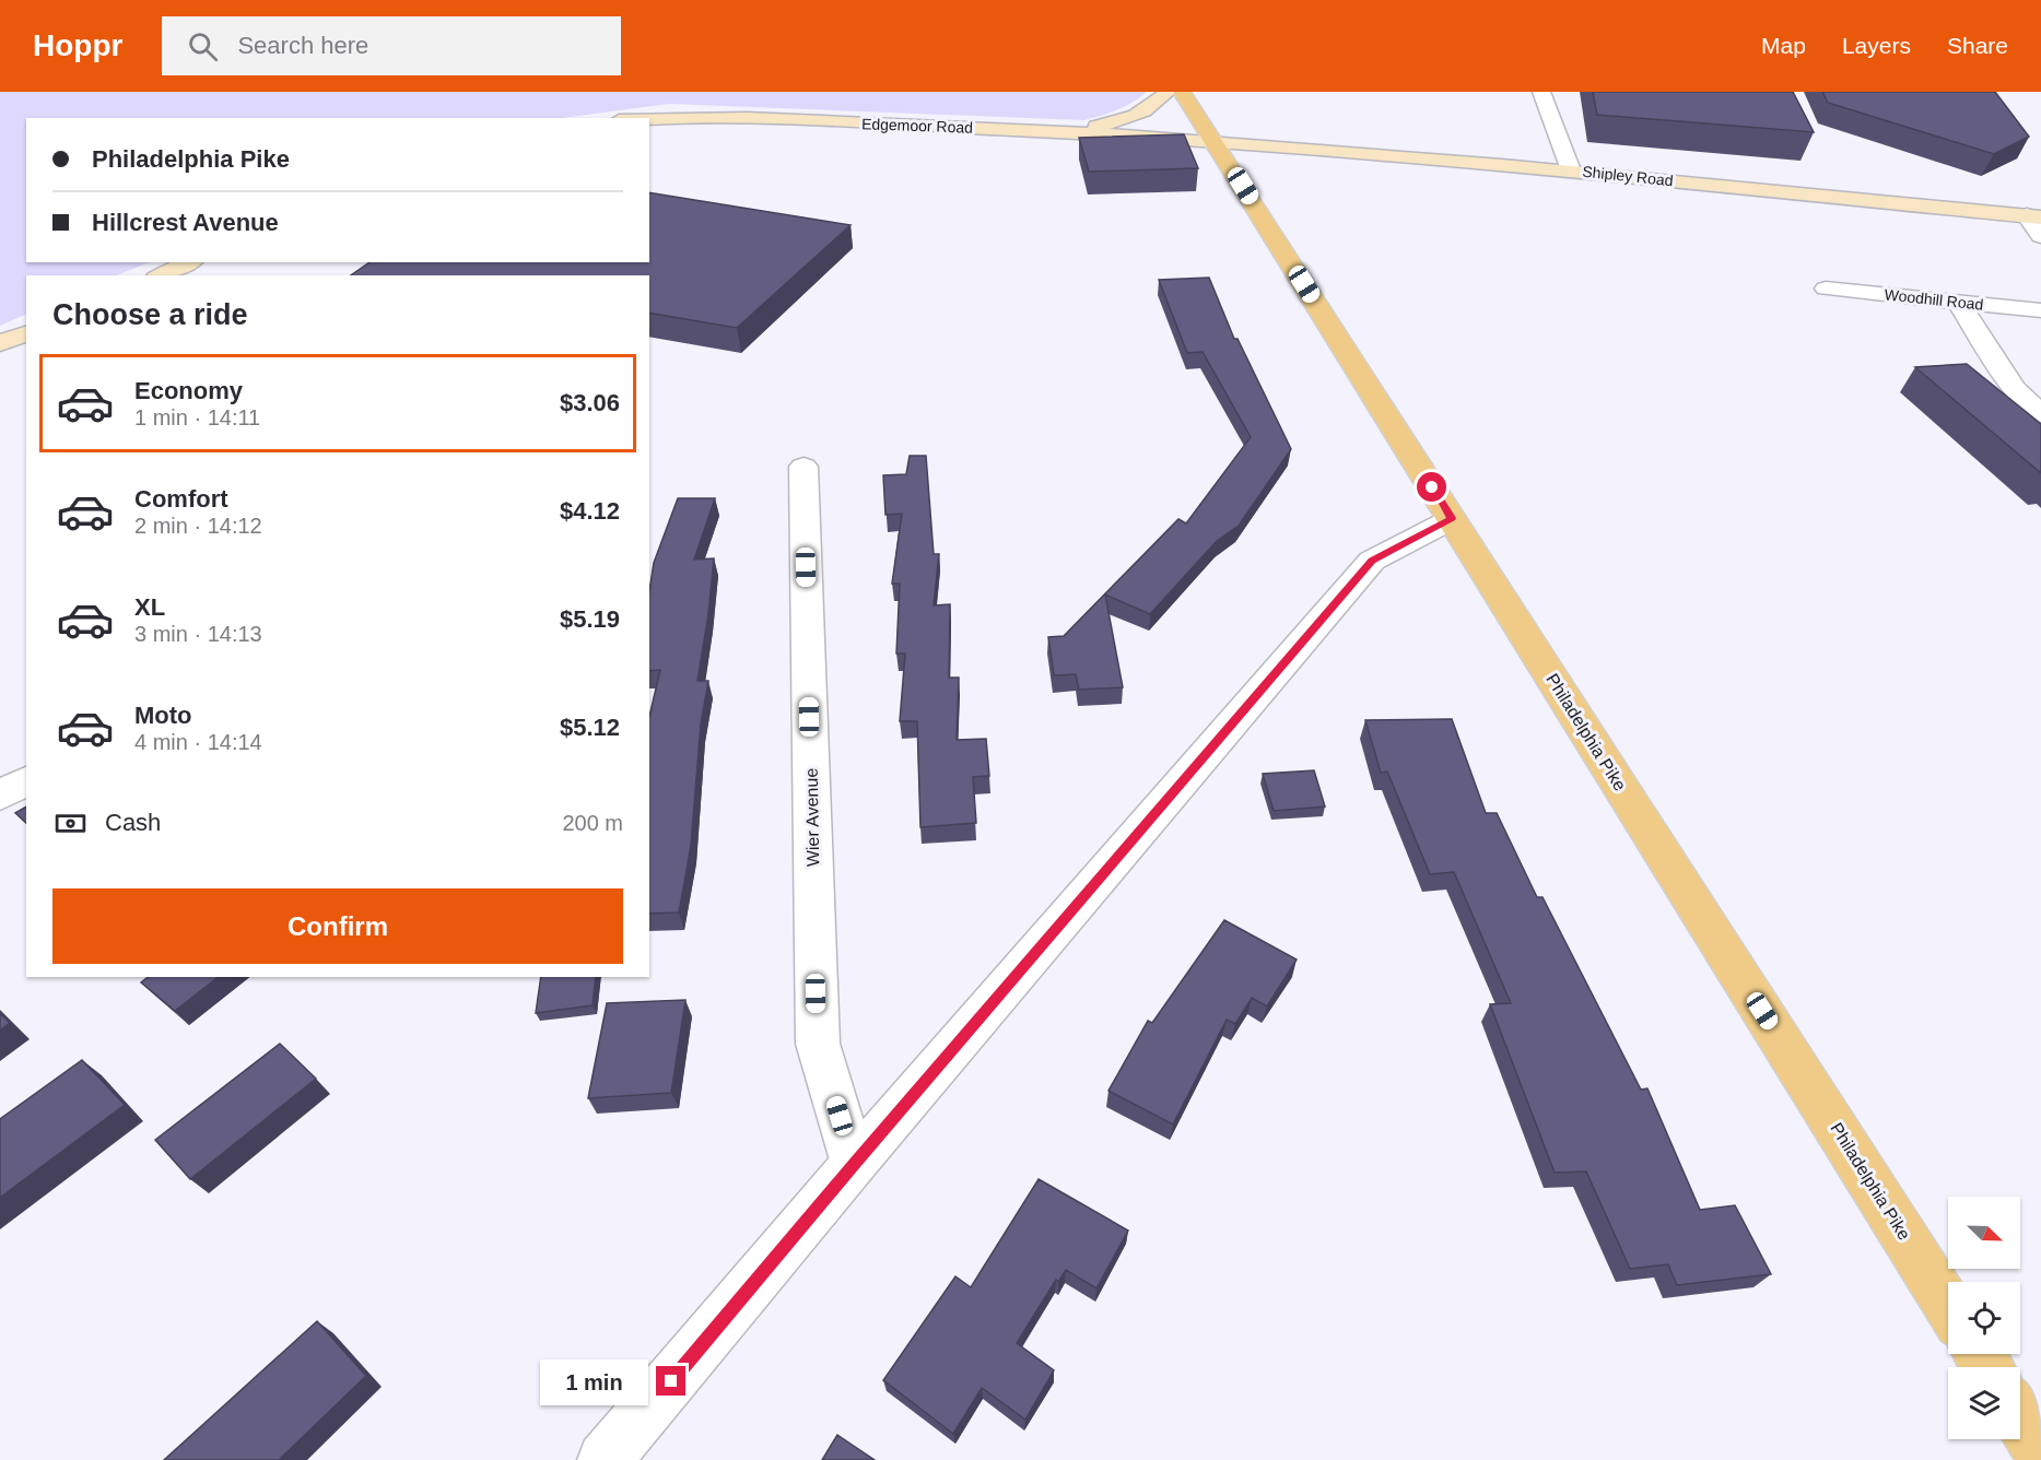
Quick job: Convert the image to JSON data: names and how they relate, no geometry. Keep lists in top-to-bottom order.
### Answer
{
  "streets": {
    "main road": ["Edgemoor Road", "Shipley Road", "Philadelphia Pike"],
    "street": ["Woodhill Road", "Wier Avenue"]
  },
  "crossings": [
    ["Edgemoor Road", "Shipley Road"],
    ["Edgemoor Road", "Philadelphia Pike"],
    ["Shipley Road", "Philadelphia Pike"]
  ],
  "north": "bottom right",
  "page": {
    "header": "Hoppr",
    "search": "Search here",
    "nav": ["Map", "Layers", "Share"],
    "banner": ["Philadelphia Pike", "Hillcrest Avenue"],
    "heading": "Choose a ride",
    "list": [
      {
        "name": "Economy",
        "note": "1 min · 14:11",
        "value": "$3.06"
      },
      {
        "name": "Comfort",
        "note": "2 min · 14:12",
        "value": "$4.12"
      },
      {
        "name": "XL",
        "note": "3 min · 14:13",
        "value": "$5.19"
      },
      {
        "name": "Moto",
        "note": "4 min · 14:14",
        "value": "$5.12"
      }
    ],
    "pay": ["Cash", "200 m"],
    "buttons": "Confirm",
    "bubble": "1 min"
  }
}
